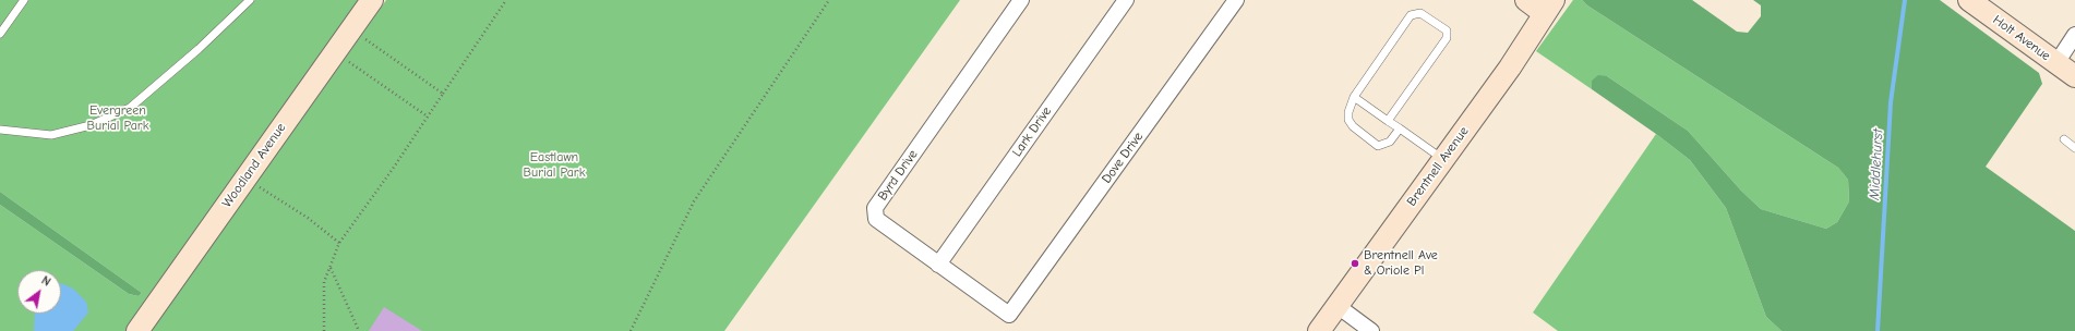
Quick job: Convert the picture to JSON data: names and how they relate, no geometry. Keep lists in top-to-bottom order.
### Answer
{
  "streets": {
    "street": [
      "Holt Avenue",
      "Lark Drive",
      "Dove Drive",
      "Woodland Avenue",
      "Brentnell Avenue",
      "Byrd Drive"
    ]
  },
  "crossings": [
    ["Lark Drive", "Byrd Drive"],
    ["Dove Drive", "Byrd Drive"]
  ],
  "water": ["Middlehurst"],
  "parks": ["Evergreen Burial Park", "Eastlawn Burial Park"],
  "places": ["Brentnell Ave & Oriole Pl"],
  "north": "top right"
}
